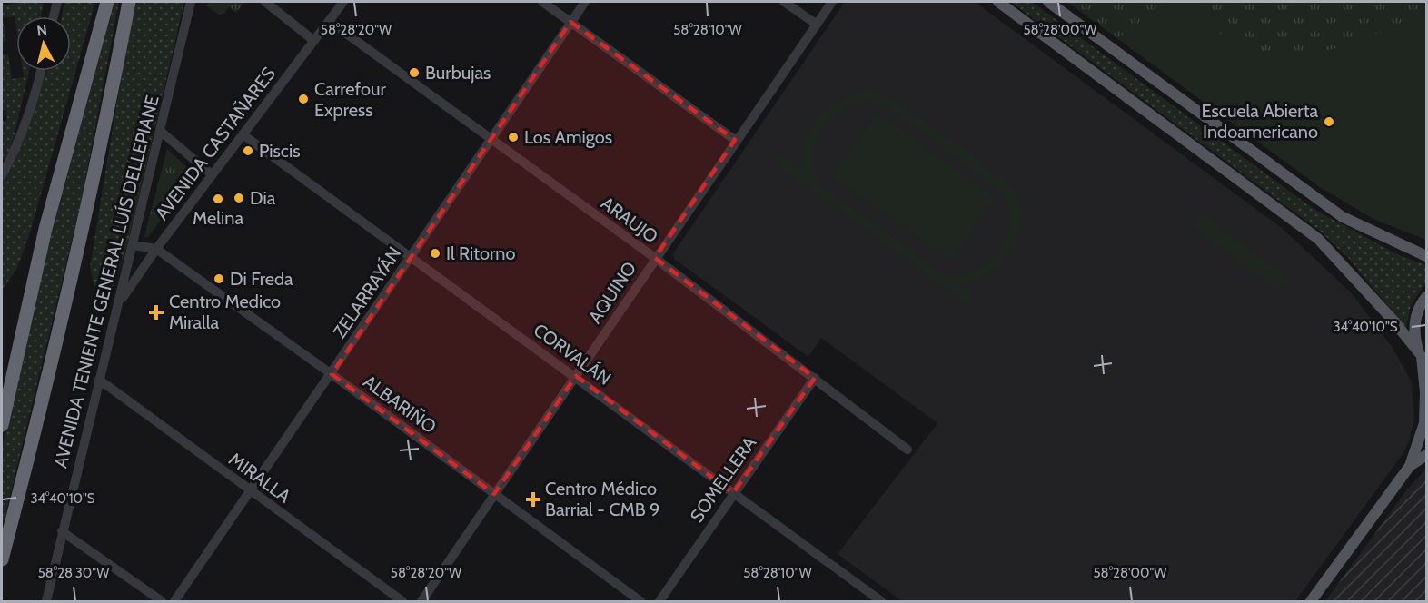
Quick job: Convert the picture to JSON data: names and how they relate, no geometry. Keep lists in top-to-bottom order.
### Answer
{
  "streets": {
    "street": [
      "AVENIDA CASTAÑARES",
      "ARAUJO",
      "AVENIDA TENIENTE GENERAL LUÍS DELLEPIANE",
      "ZELARRAYÁN",
      "AQUINO",
      "CORVALÁN",
      "ALBARIÑO",
      "MIRALLA",
      "SOMELLERA"
    ]
  },
  "crossings": [
    ["AVENIDA CASTAÑARES", "ARAUJO"],
    ["AVENIDA CASTAÑARES", "AVENIDA TENIENTE GENERAL LUÍS DELLEPIANE"],
    ["AVENIDA CASTAÑARES", "CORVALÁN"],
    ["AVENIDA CASTAÑARES", "ALBARIÑO"],
    ["ARAUJO", "ZELARRAYÁN"],
    ["ARAUJO", "AQUINO"],
    ["ARAUJO", "SOMELLERA"],
    ["AVENIDA TENIENTE GENERAL LUÍS DELLEPIANE", "ALBARIÑO"],
    ["AVENIDA TENIENTE GENERAL LUÍS DELLEPIANE", "MIRALLA"],
    ["ZELARRAYÁN", "CORVALÁN"],
    ["ZELARRAYÁN", "ALBARIÑO"],
    ["ZELARRAYÁN", "MIRALLA"],
    ["AQUINO", "CORVALÁN"],
    ["AQUINO", "ALBARIÑO"],
    ["CORVALÁN", "SOMELLERA"]
  ],
  "places": {
    "other": [
      "Burbujas",
      "Carrefour Express",
      "Escuela Abierta Indoamericano",
      "Los Amigos",
      "Piscis",
      "Dia",
      "Melina",
      "Il Ritorno",
      "Di Freda"
    ],
    "health": ["Centro Medico Miralla", "Centro Médico Barrial - CMB 9"]
  },
  "north": "top",
  "coordinates": [
    "58°28'20\"W",
    "58°28'10\"W",
    "58°28'00\"W",
    "34°40'10\"S",
    "58°28'30\"W"
  ]
}
